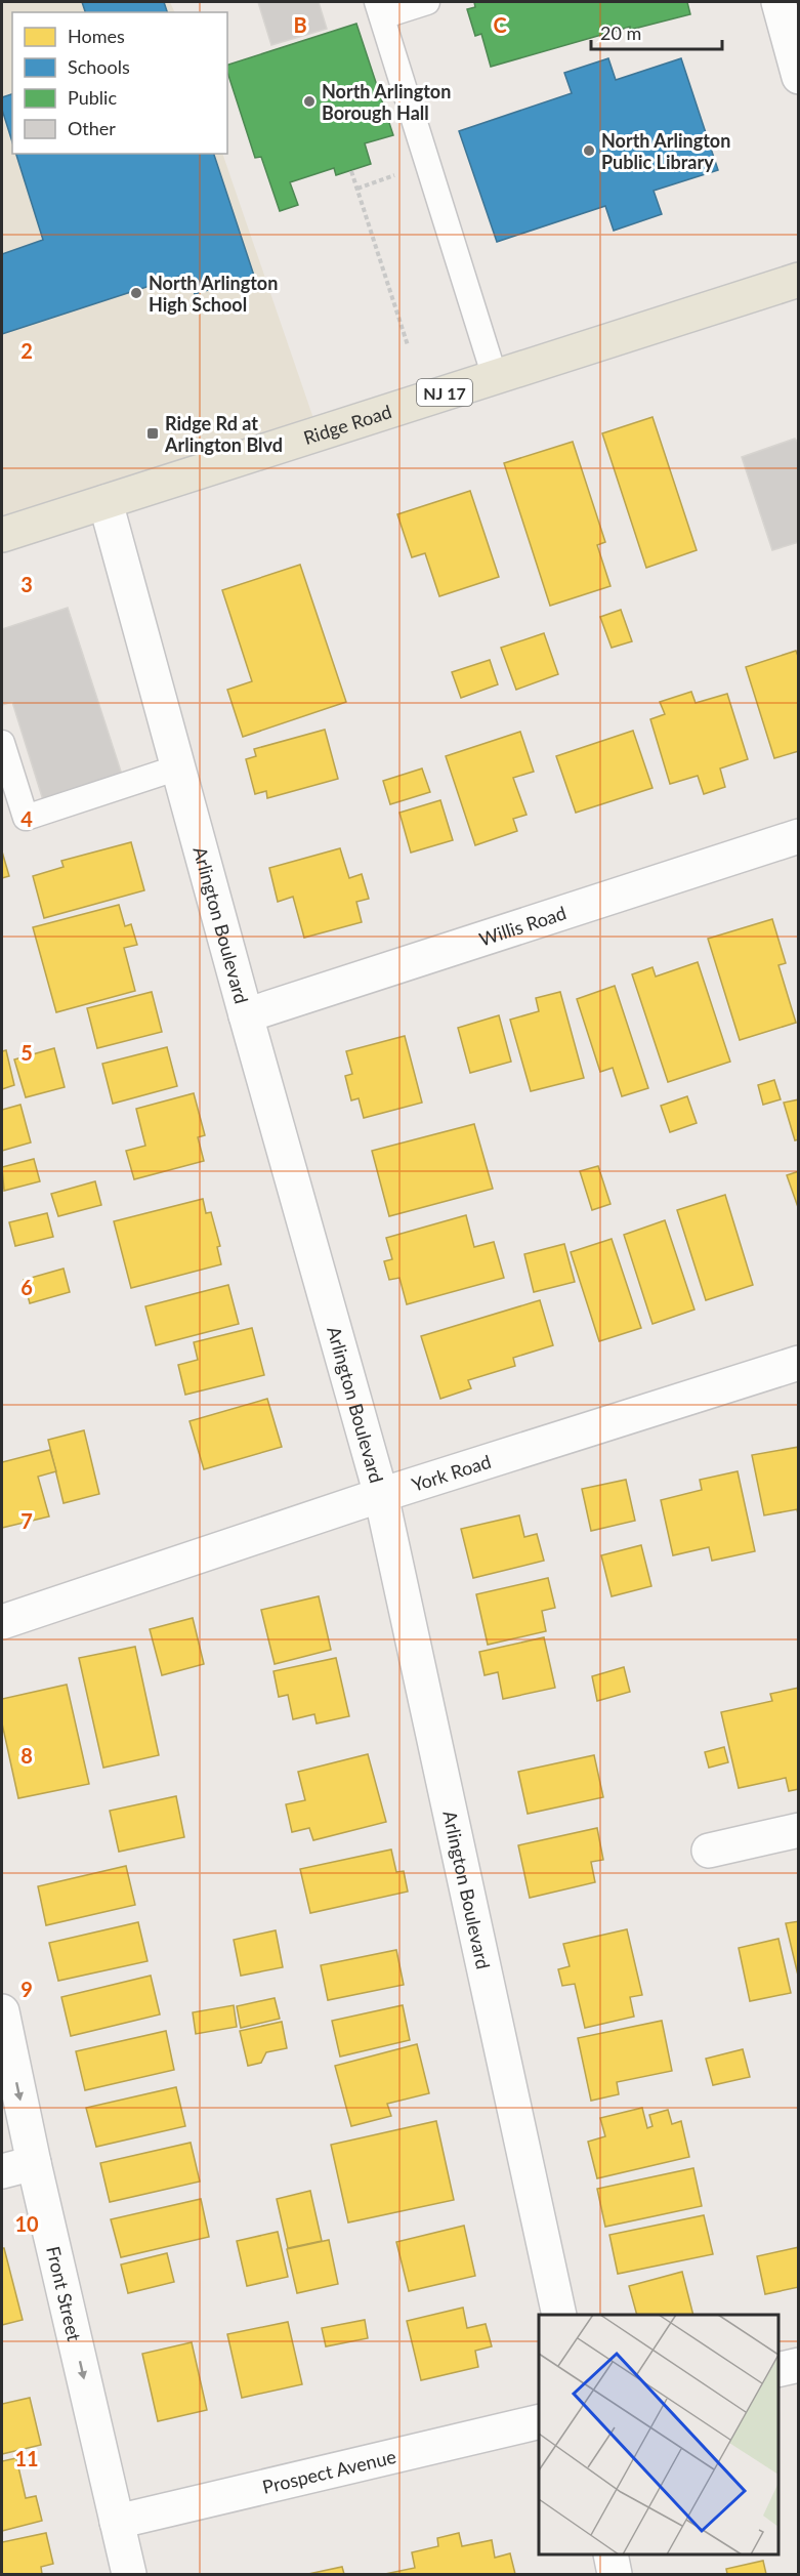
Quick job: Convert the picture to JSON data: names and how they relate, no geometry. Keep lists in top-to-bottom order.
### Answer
{
  "streets": {
    "main road": ["NJ 17", "Ridge Road"],
    "street": [
      "Arlington Boulevard",
      "Willis Road",
      "York Road",
      "Front Street",
      "Prospect Avenue"
    ]
  },
  "crossings": [
    ["Ridge Road", "Arlington Boulevard"],
    ["Arlington Boulevard", "Willis Road"],
    ["Arlington Boulevard", "York Road"],
    ["Front Street", "Prospect Avenue"]
  ],
  "one_way": ["Front Street"],
  "places": {
    "other": ["North Arlington Borough Hall", "North Arlington Public Library", "North Arlington High School"],
    "transit": ["Ridge Rd at Arlington Blvd"]
  },
  "legend": [
    "Homes",
    "Schools",
    "Public",
    "Other"
  ],
  "scale_bar": "20 m",
  "grid": {
    "columns": ["B", "C"],
    "rows": [
      "2",
      "3",
      "4",
      "5",
      "6",
      "7",
      "8",
      "9",
      "10",
      "11"
    ]
  }
}
